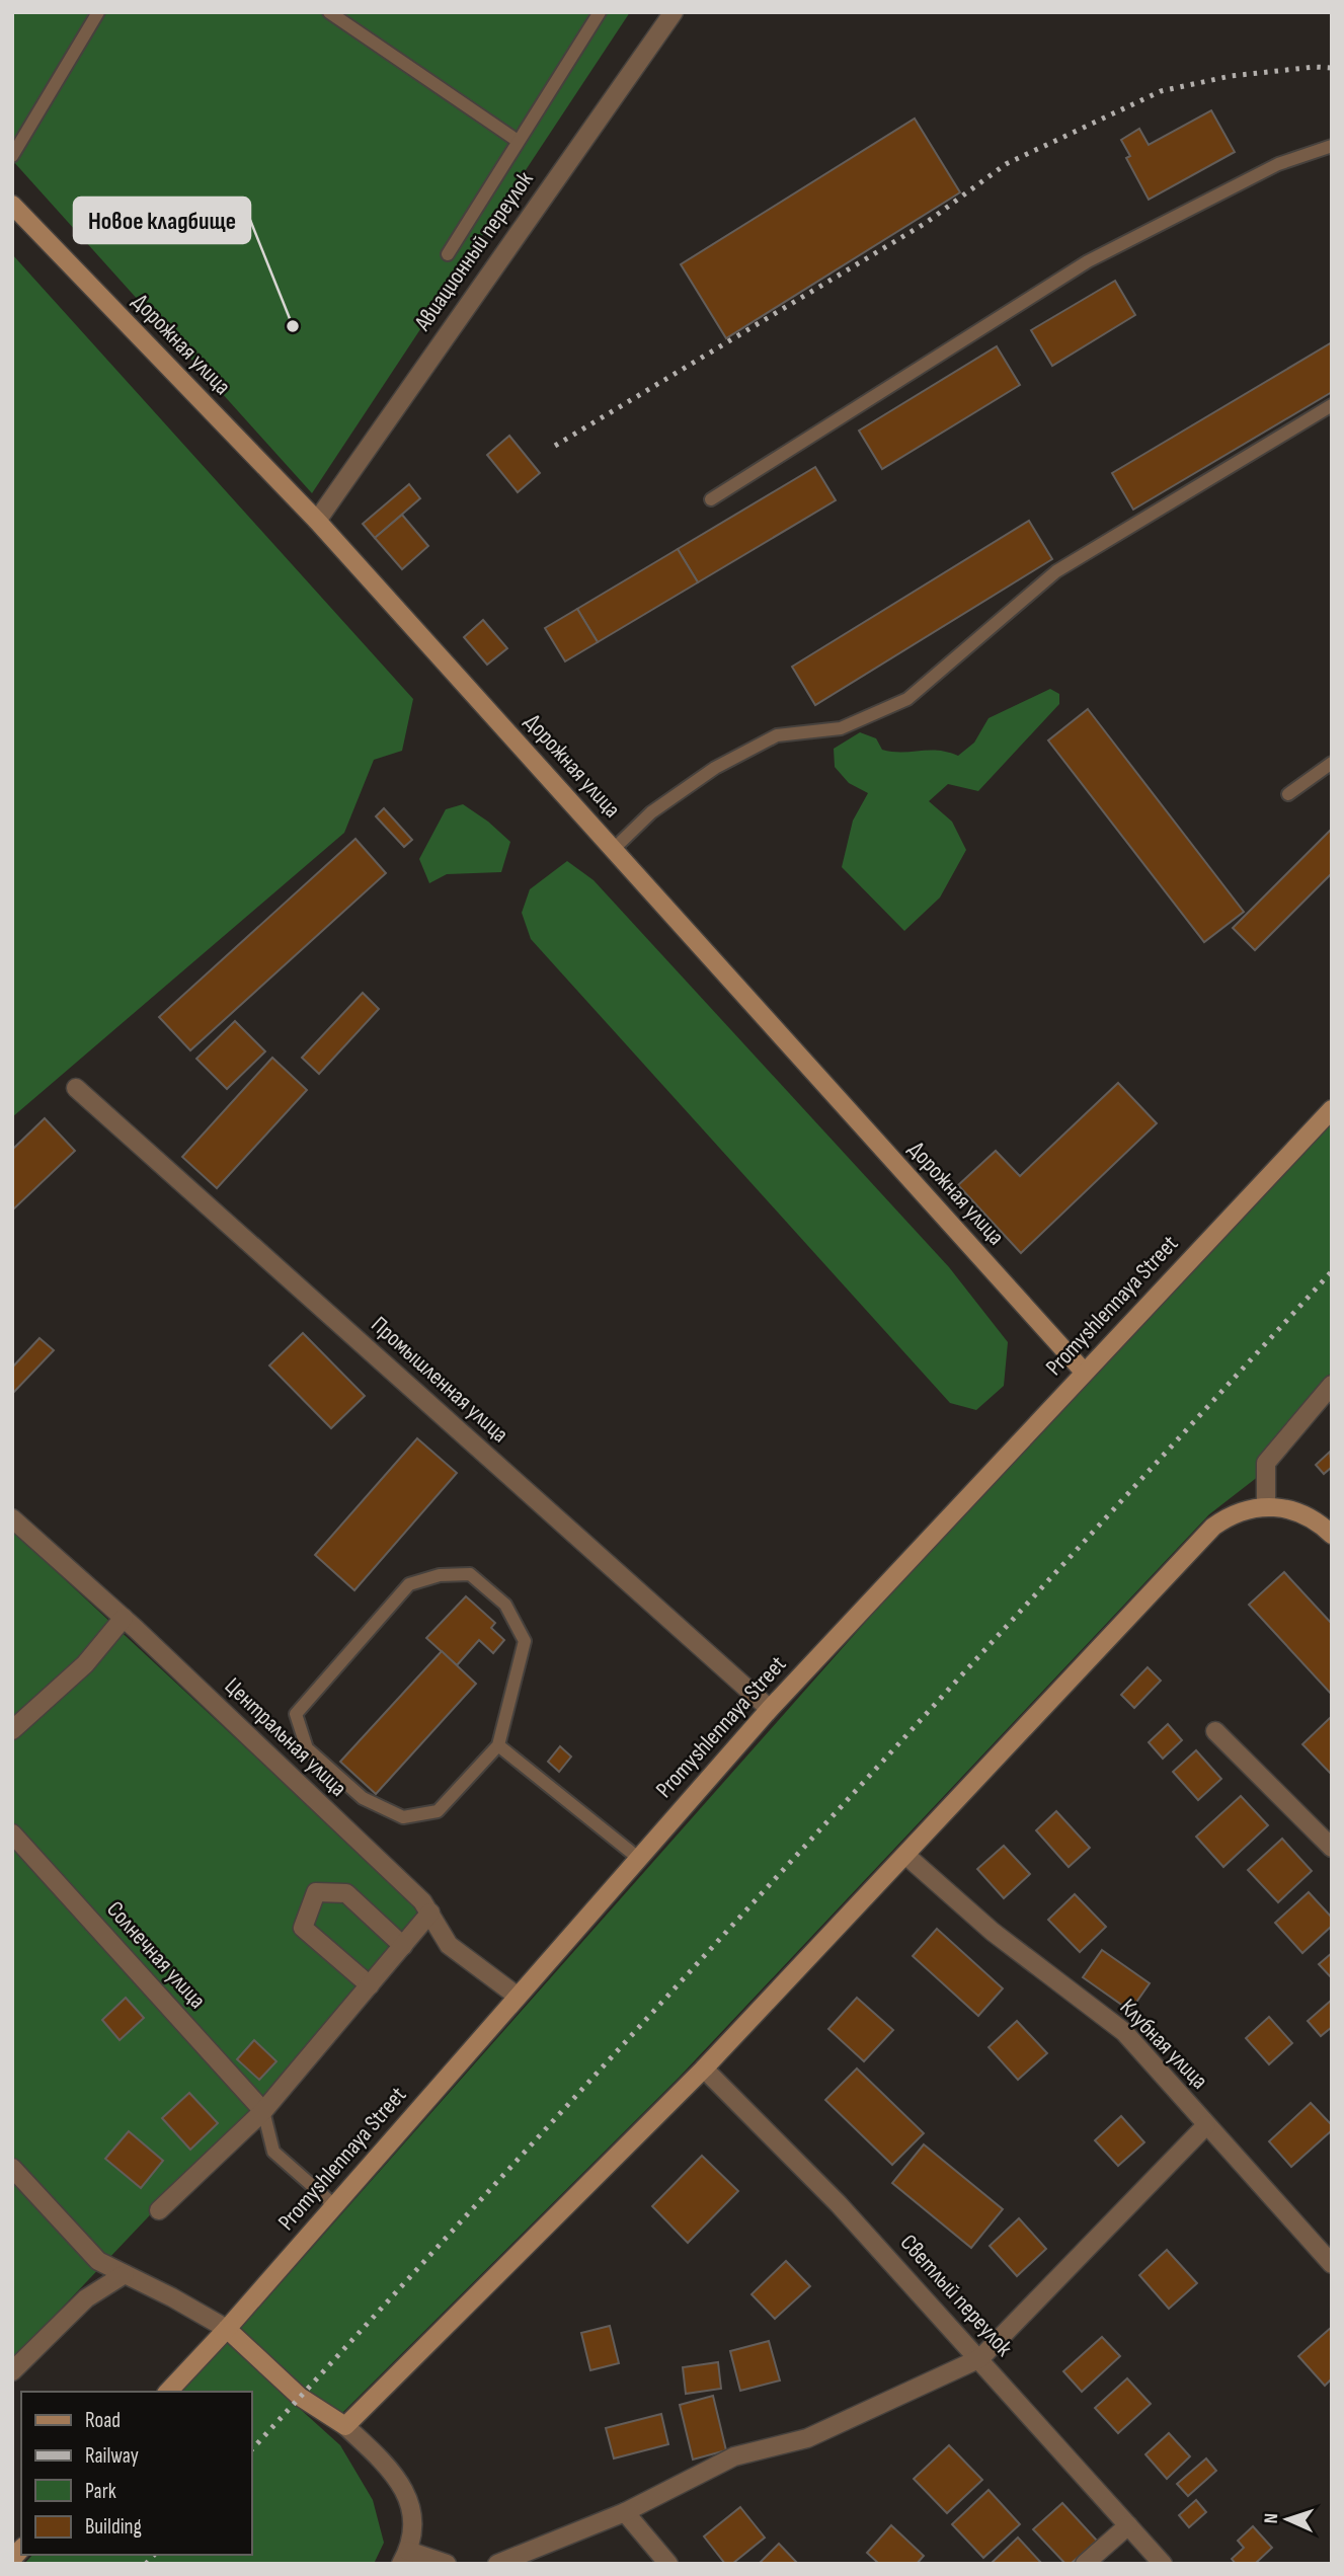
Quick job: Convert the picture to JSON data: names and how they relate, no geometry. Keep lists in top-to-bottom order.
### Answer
{
  "streets": {
    "street": [
      "Авиационный переулок",
      "Дорожная улица",
      "Promyshlennaya Street",
      "Промышленная улица",
      "Центральная улица",
      "Солнечная улица",
      "Клубная улица",
      "Светлый переулок"
    ]
  },
  "crossings": [
    ["Авиационный переулок", "Дорожная улица"],
    ["Дорожная улица", "Promyshlennaya Street"],
    ["Promyshlennaya Street", "Промышленная улица"],
    ["Promyshlennaya Street", "Центральная улица"]
  ],
  "places": ["Новое кладбище"],
  "legend": [
    "Road",
    "Railway",
    "Park",
    "Building"
  ],
  "north": "left"
}
